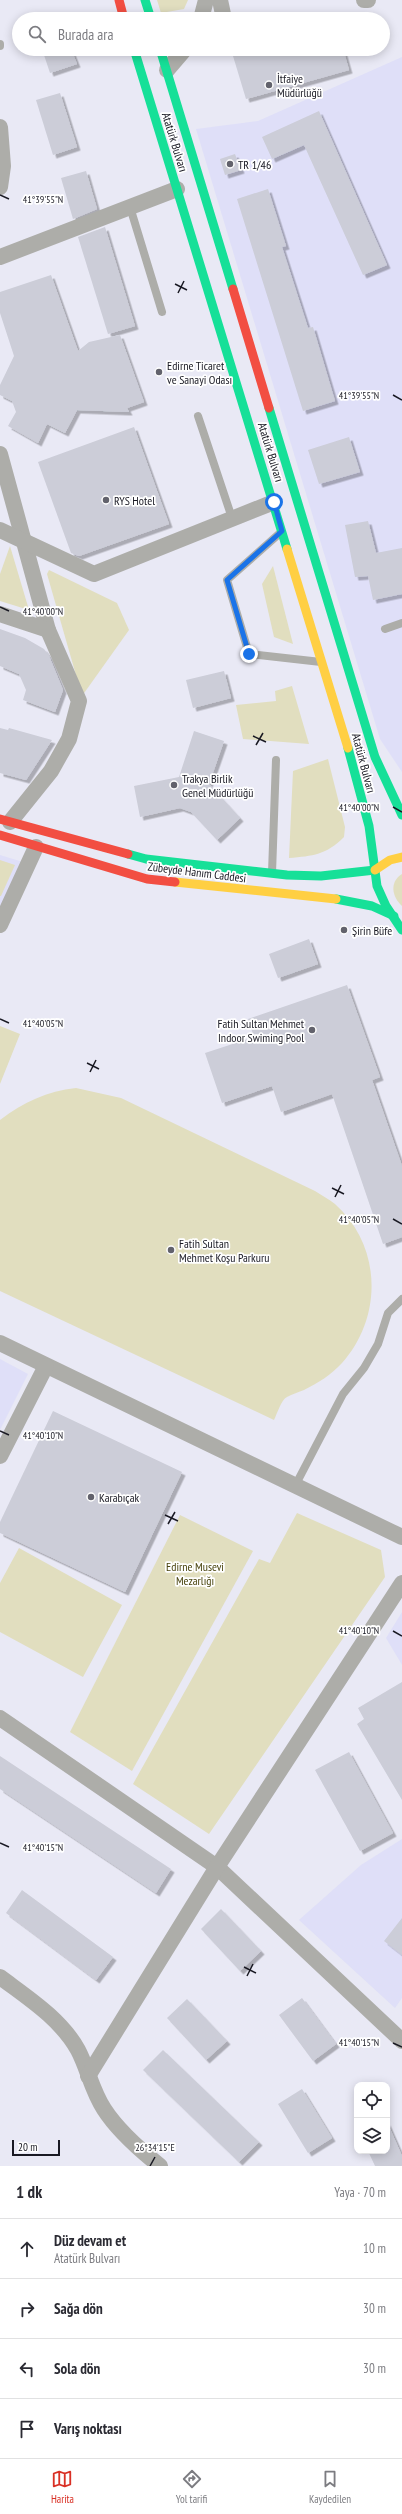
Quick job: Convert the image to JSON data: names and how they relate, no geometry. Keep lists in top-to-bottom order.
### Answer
{
  "streets": {
    "main road": ["Atatürk Bulvarı", "Zübeyde Hanım Caddesi"]
  },
  "crossings": [
    ["Atatürk Bulvarı", "Zübeyde Hanım Caddesi"]
  ],
  "parks": ["Edirne Musevi Mezarlığı"],
  "places": [
    "İtfaiye Müdürlüğü",
    "TR 1/46",
    "Edirne Ticaret ve Sanayi Odası",
    "RYS Hotel",
    "Trakya Birlik Genel Müdürlüğü",
    "Şirin Büfe",
    "Fatih Sultan Mehmet Indoor Swiming Pool",
    "Fatih Sultan Mehmet Koşu Parkuru",
    "Karabıçak"
  ],
  "scale_bar": "20 m",
  "page": {
    "search": "Burada ara",
    "scale": "20 m",
    "heading": ["1 dk", "Yaya · 70 m"],
    "list": [
      ["Düz devam et", "Atatürk Bulvarı", "10 m"],
      ["Sağa dön", "30 m"],
      ["Sola dön", "30 m"],
      "Varış noktası"
    ],
    "nav": ["Harita", "Yol tarifi", "Kaydedilen"]
  },
  "coordinates": [
    "41°39'55\"N",
    "41°40'00\"N",
    "41°40'05\"N",
    "41°40'10\"N",
    "41°40'15\"N",
    "26°34'15\"E"
  ]
}
